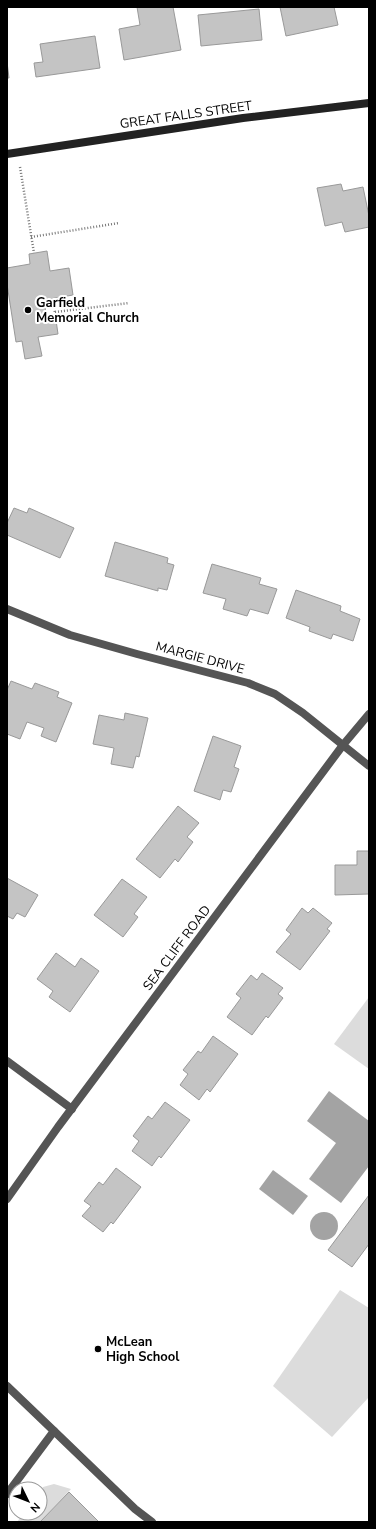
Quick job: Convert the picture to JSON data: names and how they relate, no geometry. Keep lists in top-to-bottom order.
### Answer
{
  "streets": {
    "main road": ["GREAT FALLS STREET"],
    "street": ["MARGIE DRIVE", "SEA CLIFF ROAD"]
  },
  "crossings": [
    ["MARGIE DRIVE", "SEA CLIFF ROAD"]
  ],
  "places": ["Garfield Memorial Church", "McLean High School"],
  "north": "bottom right"
}
